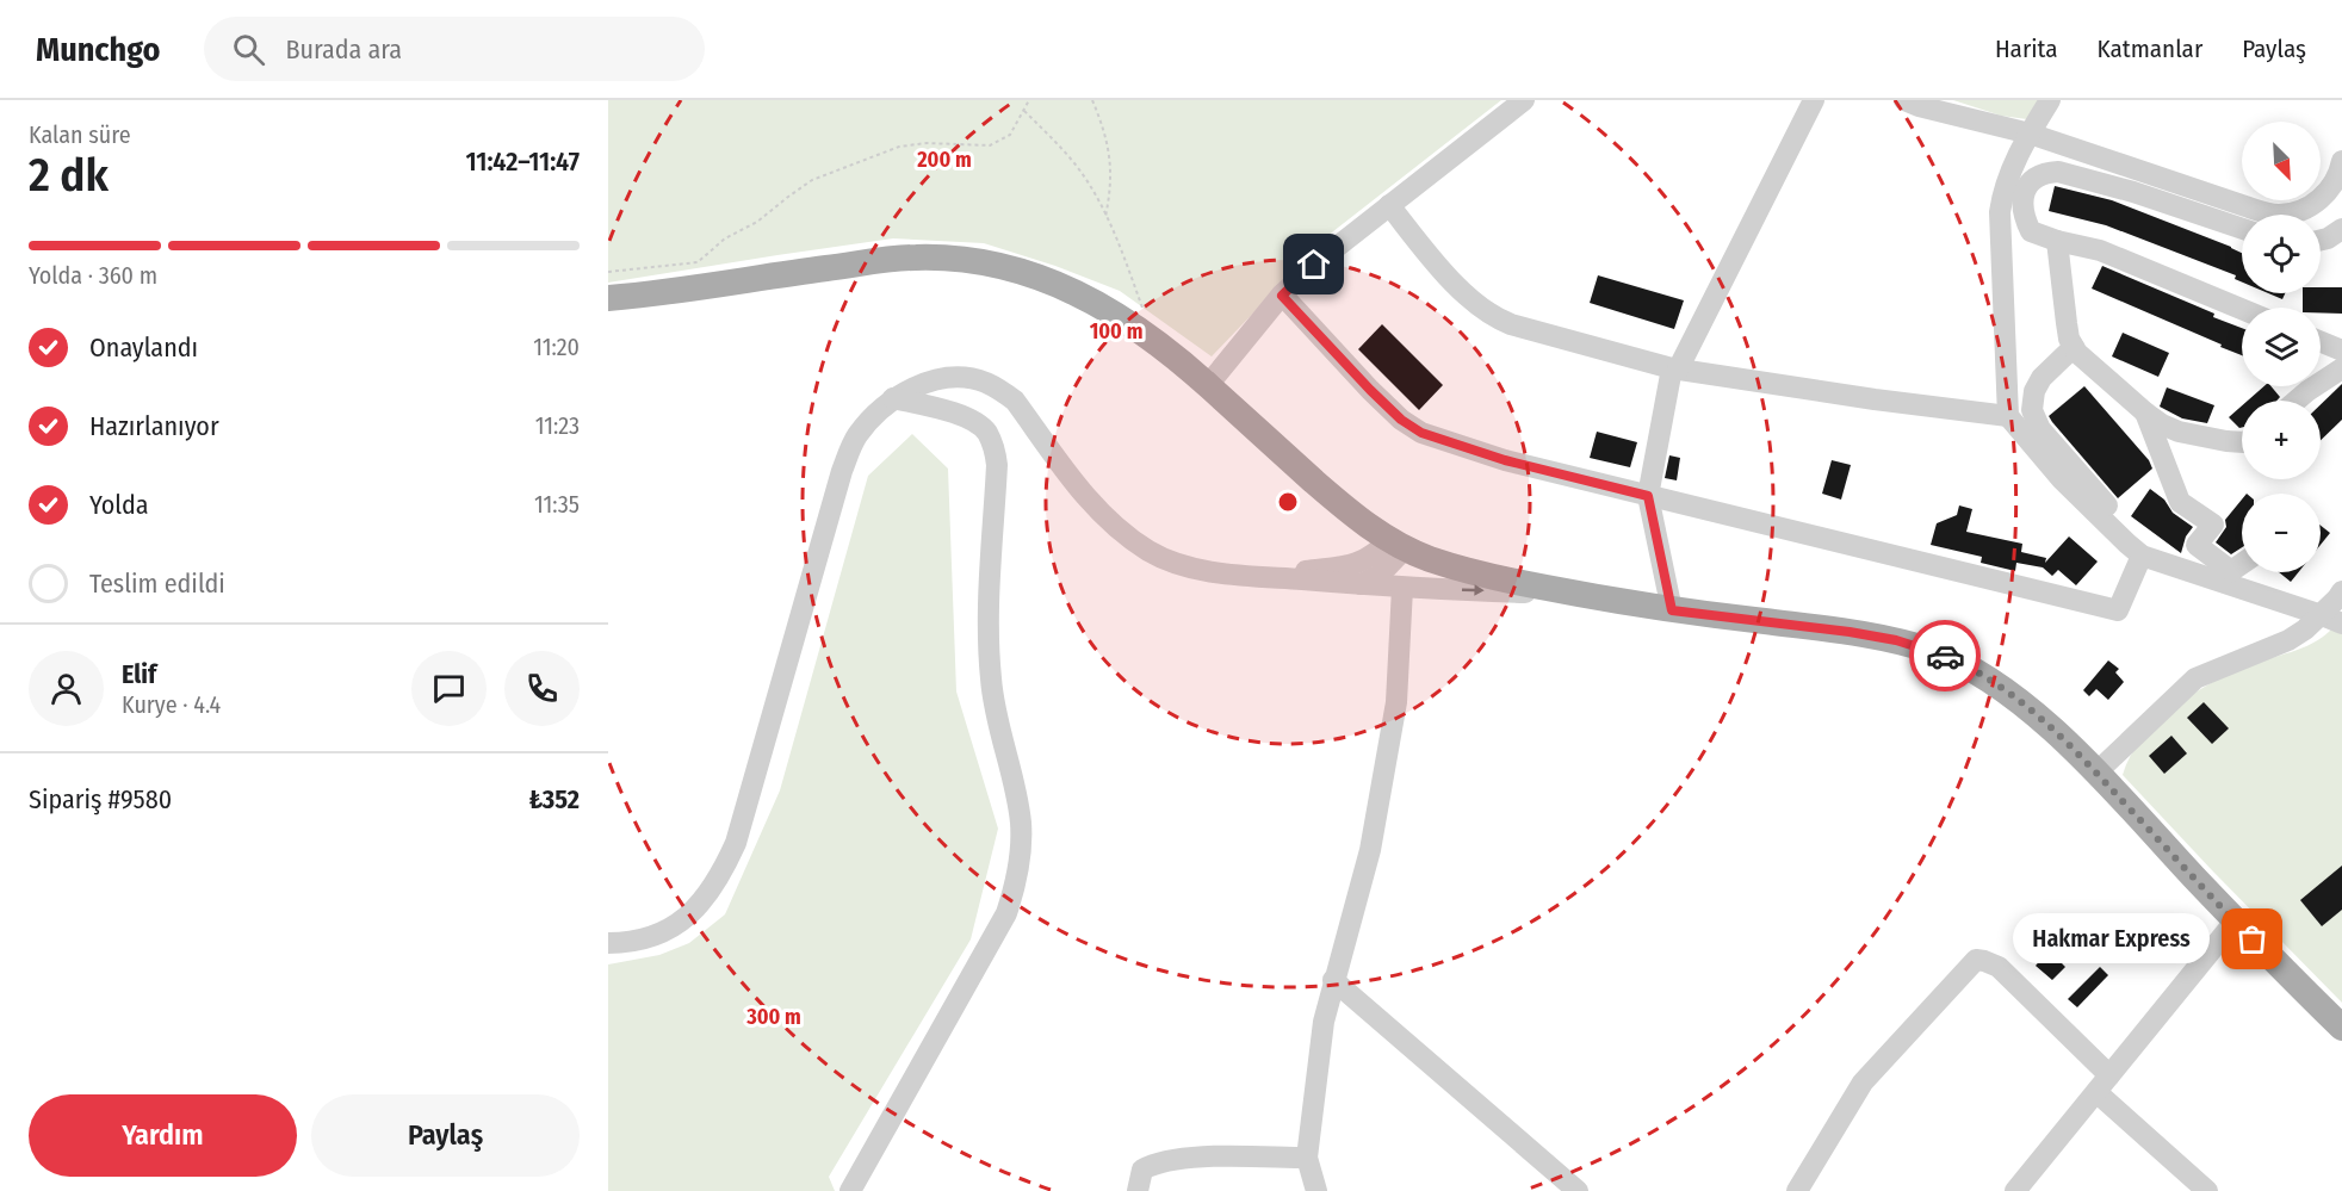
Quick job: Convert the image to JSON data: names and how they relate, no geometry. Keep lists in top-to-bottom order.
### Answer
{
  "places": ["Hakmar Express"],
  "north": "bottom right",
  "page": {
    "header": "Munchgo",
    "search": "Burada ara",
    "nav": ["Harita", "Katmanlar", "Paylaş"],
    "heading": ["2 dk", "Kalan süre", "11:42–11:47"],
    "panel": [
      "Elif",
      "Kurye · 4.4",
      "Sipariş #9580",
      "₺352"
    ],
    "map_buttons": ["+", "−"],
    "bar": "Yolda · 360 m",
    "list": [
      ["Onaylandı", "11:20"],
      ["Hazırlanıyor", "11:23"],
      ["Yolda", "11:35"],
      "Teslim edildi"
    ],
    "bubble": "Hakmar Express",
    "buttons": ["Yardım", "Paylaş"]
  },
  "rings": ["200 m", "100 m", "300 m"]
}
